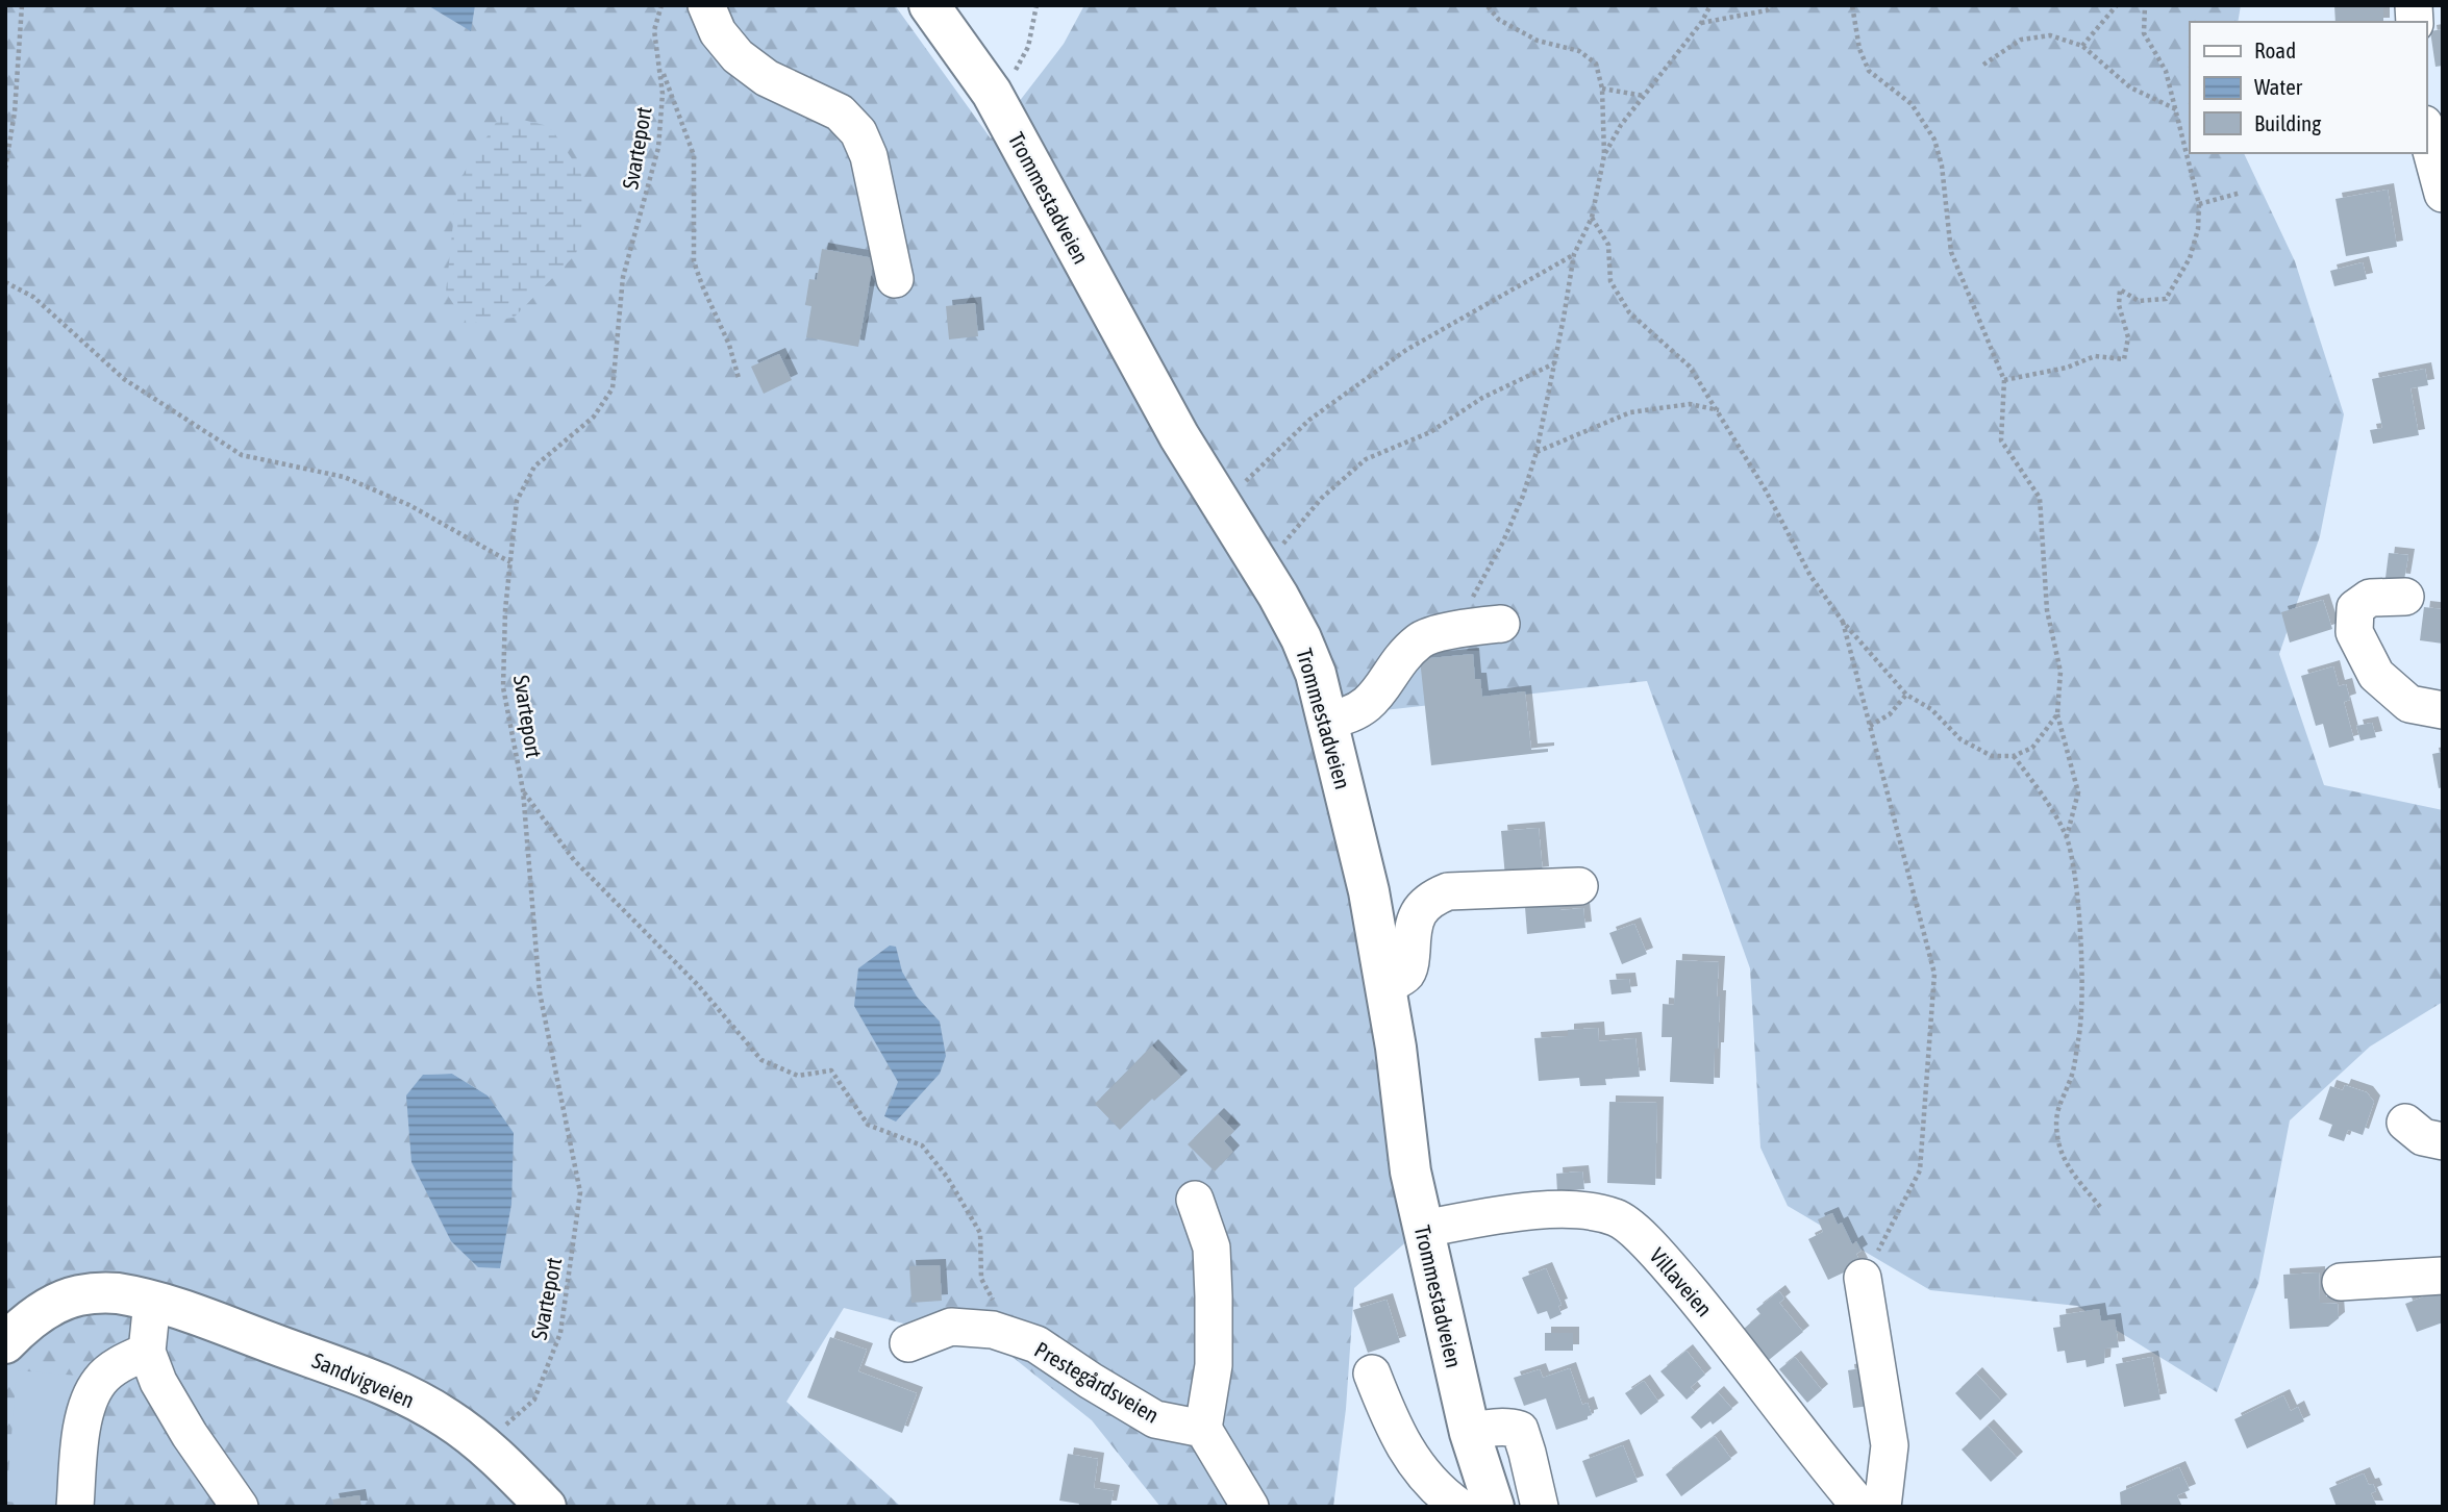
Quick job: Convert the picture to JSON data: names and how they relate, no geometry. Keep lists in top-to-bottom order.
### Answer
{
  "streets": {
    "main road": ["Trommestadveien", "Sandvigveien"],
    "street": ["Villaveien", "Prestegårdsveien"],
    "path": ["Svarteport"]
  },
  "crossings": [
    ["Svarteport", "Sandvigveien"],
    ["Trommestadveien", "Villaveien"]
  ],
  "legend": ["Road", "Water", "Building"]
}
